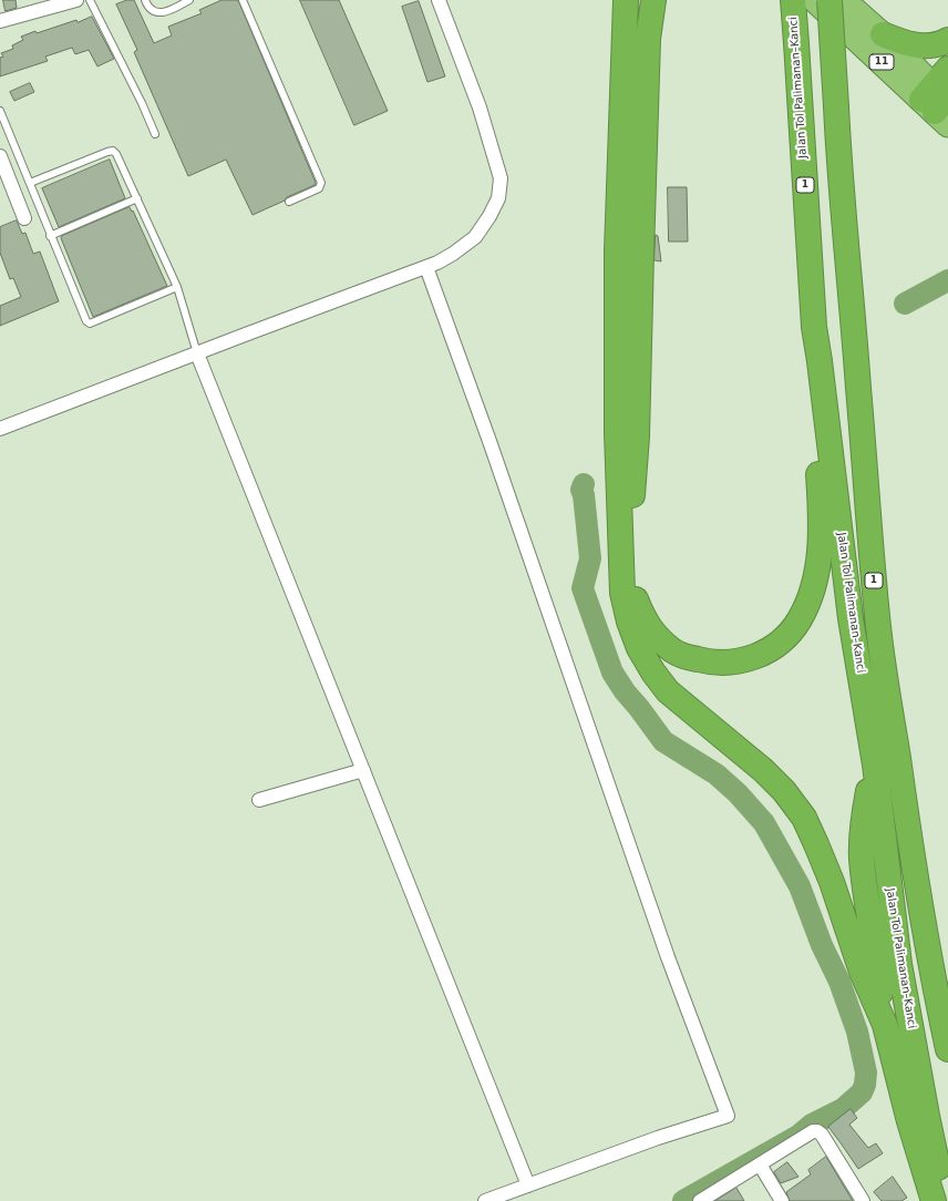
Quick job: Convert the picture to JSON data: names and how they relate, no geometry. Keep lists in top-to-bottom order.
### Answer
{
  "streets": {
    "highway": ["11", "Jalan Tol Palimanan–Kanci", "1"]
  }
}
